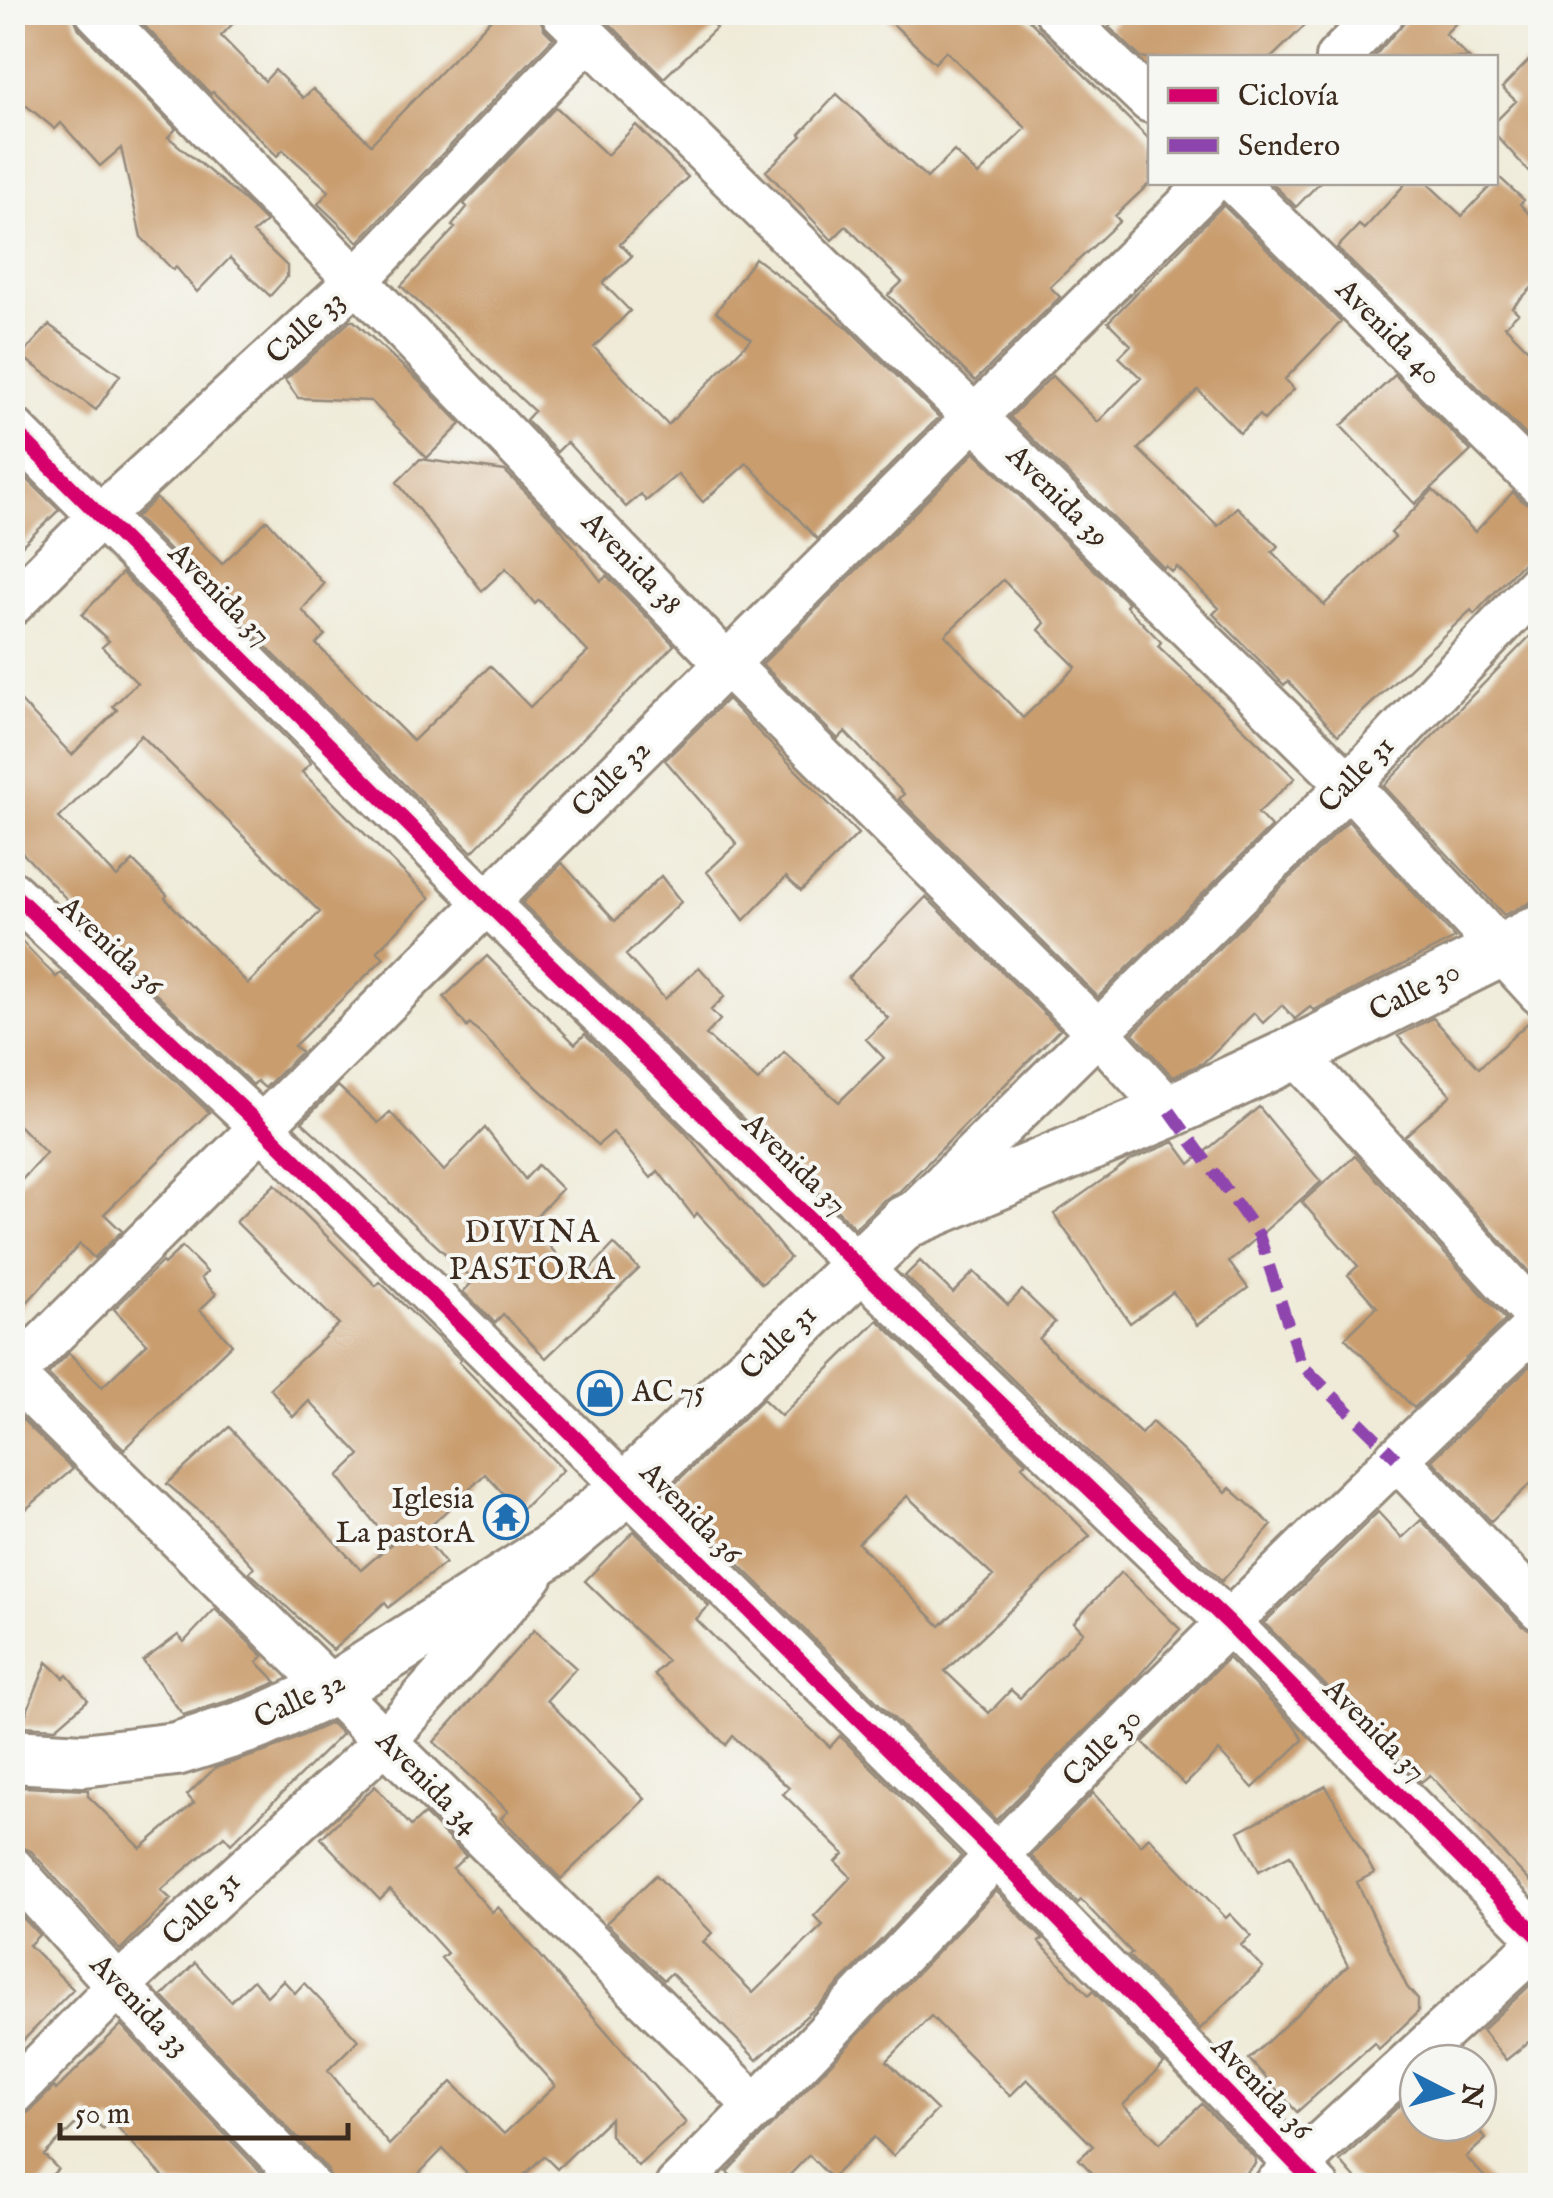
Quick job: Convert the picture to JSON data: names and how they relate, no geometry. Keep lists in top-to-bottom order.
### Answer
{
  "streets": {
    "main road": ["Calle 31", "Calle 32", "Calle 30"],
    "street": [
      "Calle 33",
      "Avenida 40",
      "Avenida 39",
      "Avenida 38",
      "Avenida 37",
      "Avenida 36",
      "Avenida 34",
      "Avenida 33"
    ]
  },
  "crossings": [
    ["Calle 33", "Avenida 39"],
    ["Calle 33", "Avenida 38"],
    ["Calle 33", "Avenida 37"],
    ["Avenida 39", "Calle 31"],
    ["Avenida 39", "Calle 32"],
    ["Avenida 39", "Calle 30"],
    ["Avenida 38", "Calle 31"],
    ["Avenida 38", "Calle 32"],
    ["Avenida 38", "Calle 30"],
    ["Avenida 37", "Calle 31"],
    ["Avenida 37", "Calle 32"],
    ["Avenida 37", "Calle 30"],
    ["Calle 31", "Calle 32"],
    ["Calle 31", "Avenida 36"],
    ["Calle 31", "Calle 30"],
    ["Calle 31", "Avenida 34"],
    ["Calle 31", "Avenida 33"],
    ["Calle 32", "Avenida 36"],
    ["Calle 32", "Avenida 34"],
    ["Avenida 36", "Calle 30"],
    ["Calle 30", "Avenida 34"]
  ],
  "districts": ["DIVINA PASTORA"],
  "places": {
    "shop": ["AC 75"],
    "temple": ["Iglesia La pastorA"]
  },
  "legend": ["Ciclovía", "Sendero"],
  "scale_bar": "50 m",
  "north": "right"
}
